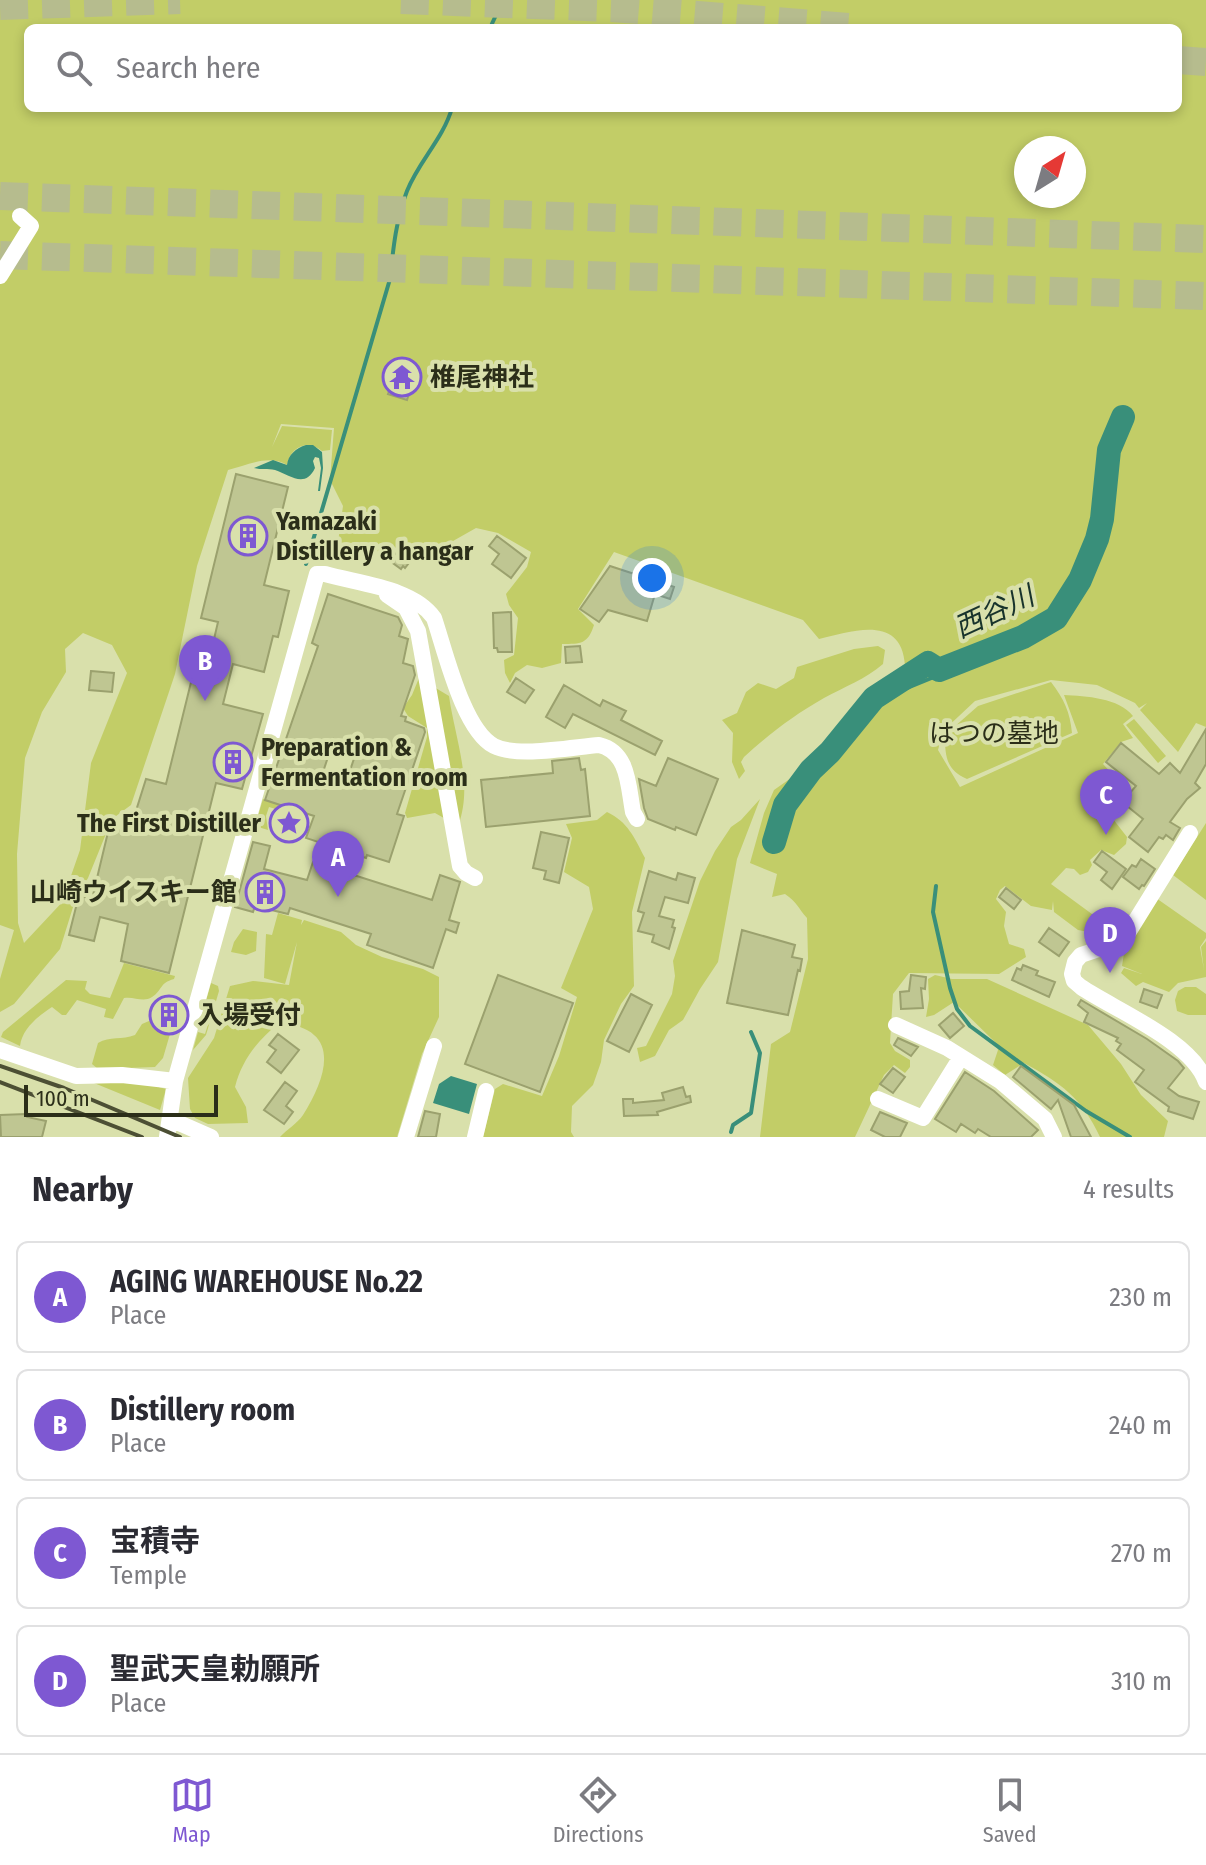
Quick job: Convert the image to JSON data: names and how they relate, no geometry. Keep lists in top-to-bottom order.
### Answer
{
  "water": ["西谷川"],
  "parks": ["はつの墓地"],
  "places": {
    "temple": ["椎尾神社"],
    "building": [
      "Yamazaki Distillery a hangar",
      "Preparation & Fermentation room",
      "山崎ウイスキー館",
      "入場受付"
    ],
    "place": ["The First Distiller"]
  },
  "scale_bar": "100 m",
  "north": "top right",
  "page": {
    "search": "Search here",
    "pins": [
      "B",
      "C",
      "A",
      "D"
    ],
    "scale": "100 m",
    "heading": ["Nearby", "4 results"],
    "list": [
      {
        "mark": "A",
        "name": "AGING WAREHOUSE No.22",
        "note": "Place",
        "value": "230 m"
      },
      {
        "mark": "B",
        "name": "Distillery room",
        "note": "Place",
        "value": "240 m"
      },
      {
        "mark": "C",
        "name": "宝積寺",
        "note": "Temple",
        "value": "270 m"
      },
      {
        "mark": "D",
        "name": "聖武天皇勅願所",
        "note": "Place",
        "value": "310 m"
      }
    ],
    "nav": ["Map", "Directions", "Saved"]
  }
}
